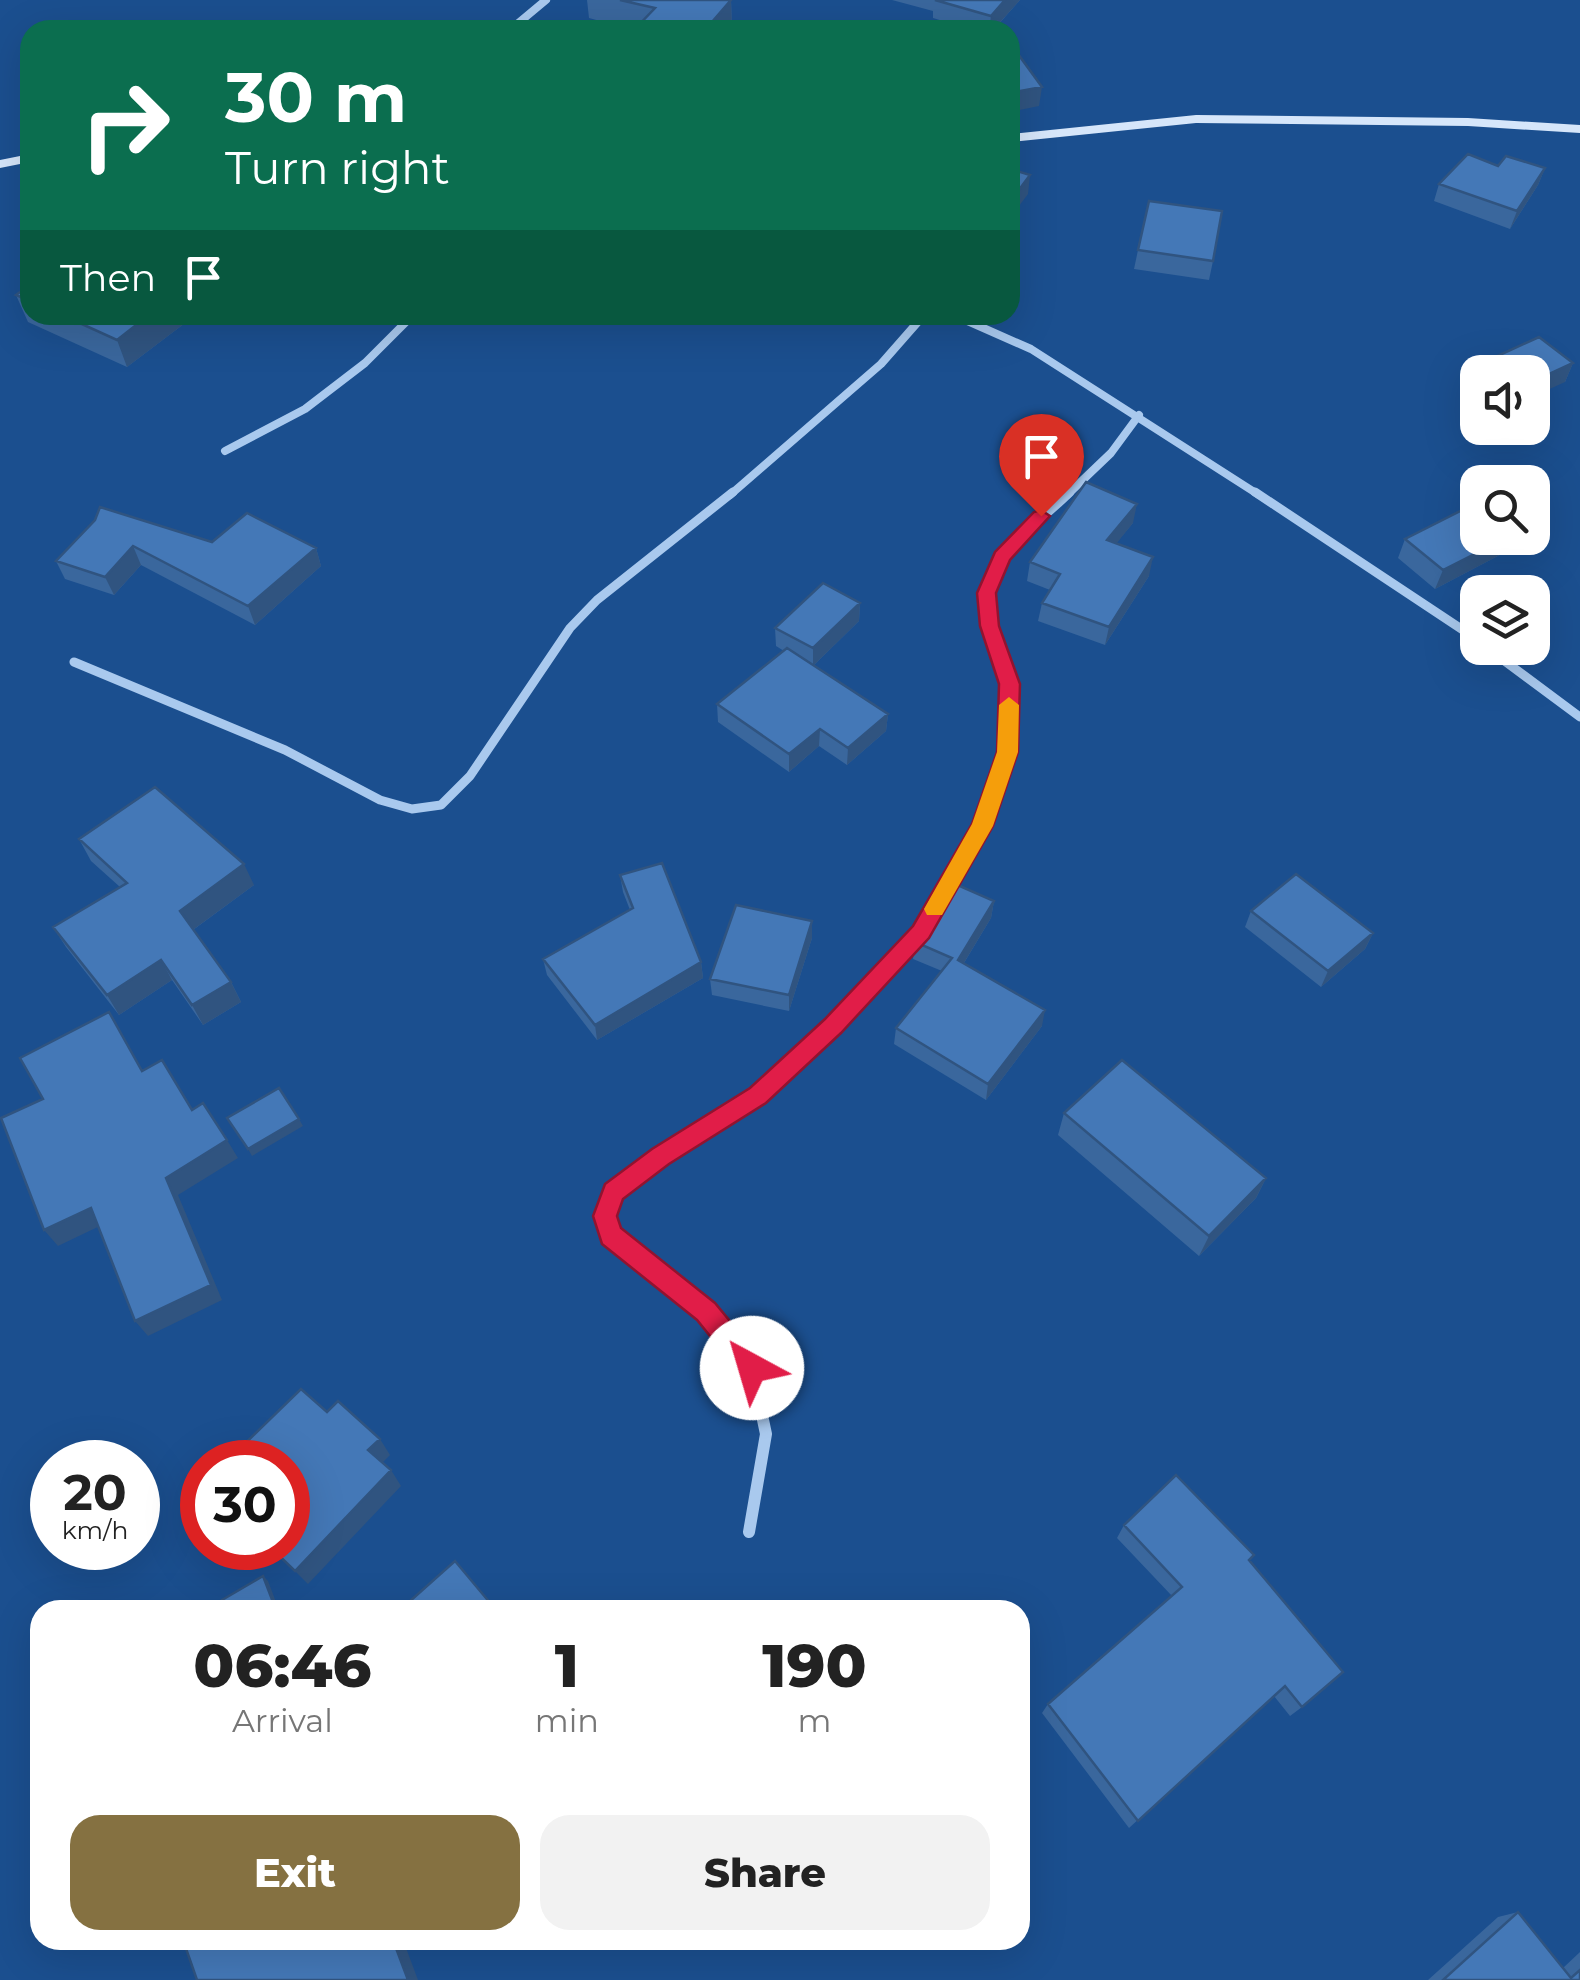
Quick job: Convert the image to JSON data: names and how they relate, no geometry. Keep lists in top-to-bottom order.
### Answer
{
  "page": {
    "turn": ["30 m", "Turn right"],
    "then": "Then",
    "speed": "20 km/h",
    "limit": "30",
    "eta": [
      "06:46",
      "Arrival",
      "1",
      "min",
      "190",
      "m"
    ],
    "buttons": ["Exit", "Share"]
  }
}
